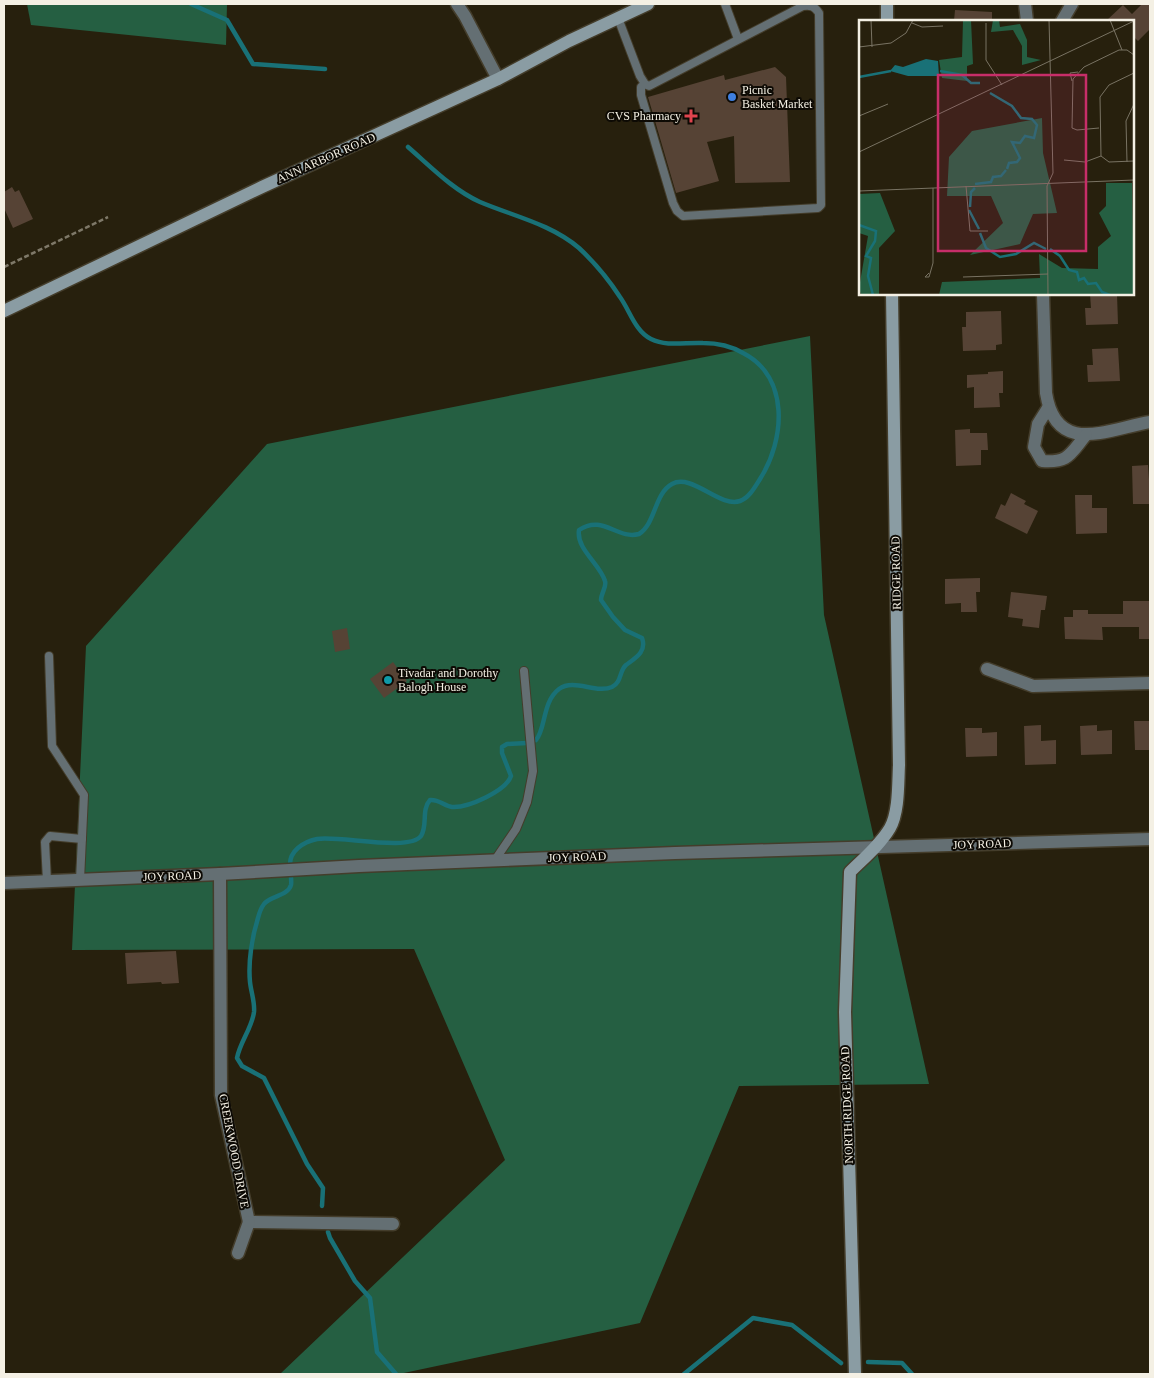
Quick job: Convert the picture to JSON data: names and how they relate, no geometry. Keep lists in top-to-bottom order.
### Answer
{
  "streets": {
    "street": [
      "ANN ARBOR ROAD",
      "RIDGE ROAD",
      "JOY ROAD",
      "NORTH RIDGE ROAD",
      "CREEKWOOD DRIVE"
    ]
  },
  "crossings": [
    ["RIDGE ROAD", "JOY ROAD"],
    ["RIDGE ROAD", "NORTH RIDGE ROAD"],
    ["JOY ROAD", "NORTH RIDGE ROAD"],
    ["JOY ROAD", "CREEKWOOD DRIVE"]
  ],
  "places": {
    "other": ["Picnic Basket Market", "Tivadar and Dorothy Balogh House"],
    "health": ["CVS Pharmacy"]
  }
}
